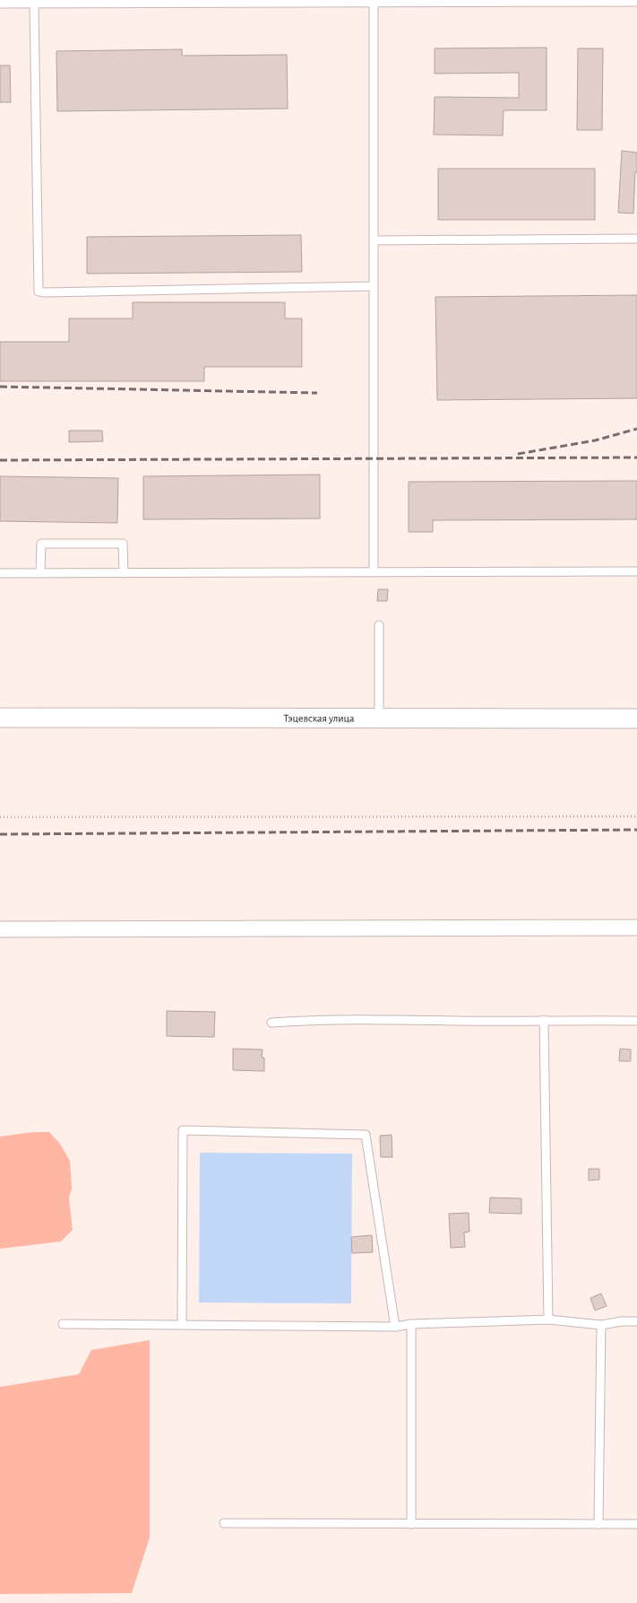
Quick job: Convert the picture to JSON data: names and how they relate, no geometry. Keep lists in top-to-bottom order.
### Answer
{
  "streets": {
    "street": ["Тэцевская улица"]
  }
}
